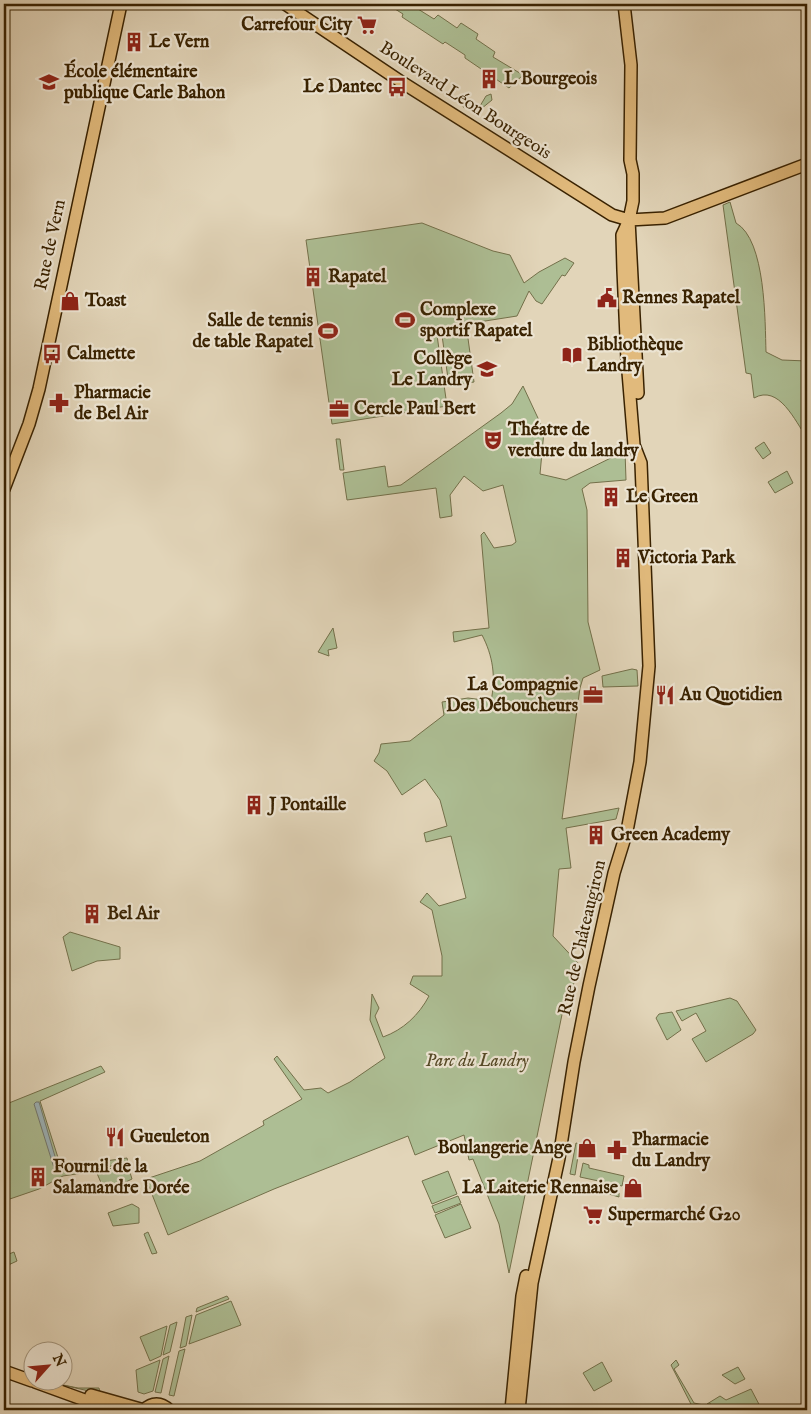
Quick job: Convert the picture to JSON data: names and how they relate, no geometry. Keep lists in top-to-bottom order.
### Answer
{
  "streets": {
    "main road": ["Boulevard Léon Bourgeois", "Rue de Vern", "Rue de Châteaugiron"]
  },
  "crossings": [
    ["Boulevard Léon Bourgeois", "Rue de Châteaugiron"]
  ],
  "parks": ["Parc du Landry"],
  "places": {
    "supermarket": ["Carrefour City", "Supermarché G20"],
    "building": [
      "Le Vern",
      "L Bourgeois",
      "Rapatel",
      "Le Green",
      "Victoria Park",
      "J Pontaille",
      "Green Academy",
      "Bel Air",
      "Fournil de la Salamandre Dorée"
    ],
    "school or university": ["École élémentaire publique Carle Bahon", "Collège Le Landry"],
    "bus stop": ["Le Dantec", "Calmette"],
    "public building": ["Rennes Rapatel"],
    "shop": ["Toast", "Boulangerie Ange", "La Laiterie Rennaise"],
    "sports": ["Complexe sportif Rapatel", "Salle de tennis de table Rapatel"],
    "library": ["Bibliothèque Landry"],
    "pharmacy": ["Pharmacie de Bel Air", "Pharmacie du Landry"],
    "office": ["Cercle Paul Bert", "La Compagnie Des Déboucheurs"],
    "theatre": ["Théatre de verdure du landry"],
    "restaurant": ["Au Quotidien", "Gueuleton"]
  },
  "north": "top right"
}
